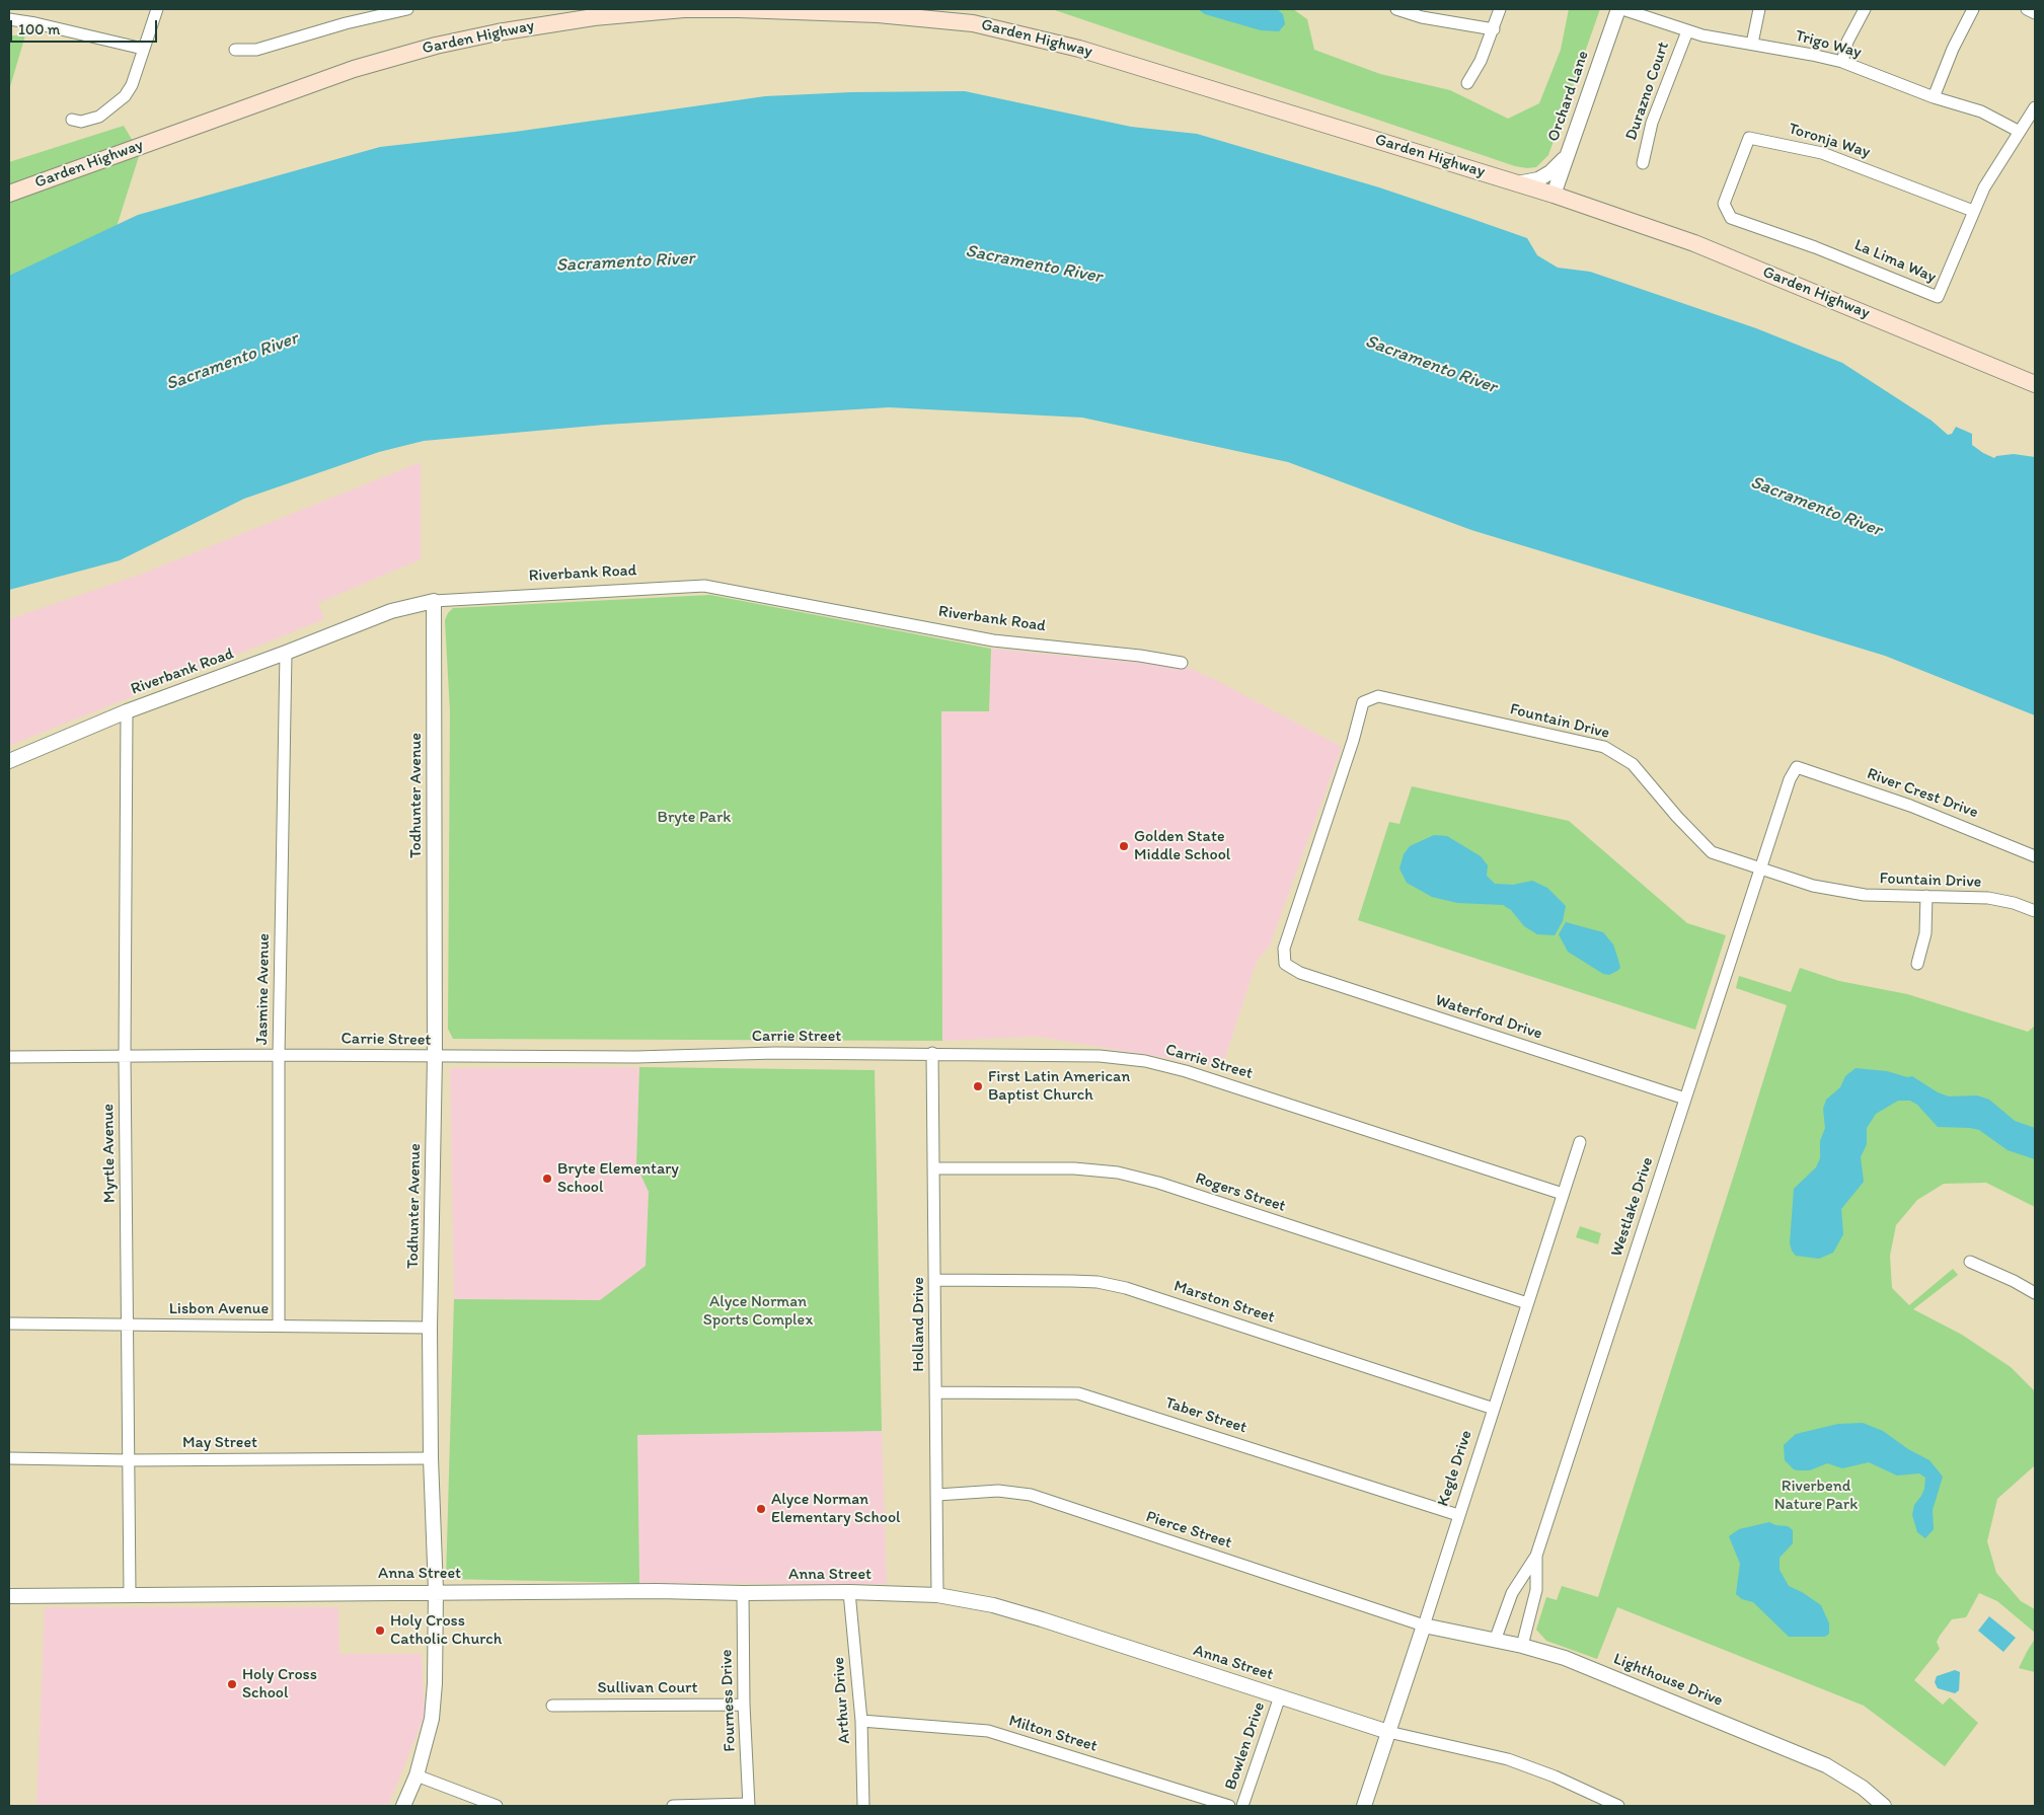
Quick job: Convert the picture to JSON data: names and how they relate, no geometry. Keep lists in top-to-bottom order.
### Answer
{
  "streets": {
    "main road": ["Garden Highway"],
    "street": [
      "Trigo Way",
      "Durazno Court",
      "Orchard Lane",
      "Toronja Way",
      "La Lima Way",
      "Riverbank Road",
      "Fountain Drive",
      "River Crest Drive",
      "Todhunter Avenue",
      "Jasmine Avenue",
      "Waterford Drive",
      "Carrie Street",
      "Myrtle Avenue",
      "Rogers Street",
      "Westlake Drive",
      "Marston Street",
      "Lisbon Avenue",
      "Holland Drive",
      "Taber Street",
      "May Street",
      "Kegle Drive",
      "Pierce Street",
      "Anna Street",
      "Lighthouse Drive",
      "Sullivan Court",
      "Fourness Drive",
      "Arthur Drive",
      "Milton Street",
      "Bowlen Drive"
    ]
  },
  "crossings": [
    ["Garden Highway", "Orchard Lane"],
    ["Trigo Way", "Durazno Court"],
    ["Trigo Way", "La Lima Way"],
    ["Toronja Way", "La Lima Way"],
    ["Riverbank Road", "Todhunter Avenue"],
    ["Riverbank Road", "Jasmine Avenue"],
    ["Riverbank Road", "Myrtle Avenue"],
    ["Fountain Drive", "Waterford Drive"],
    ["Fountain Drive", "Westlake Drive"],
    ["River Crest Drive", "Westlake Drive"],
    ["Todhunter Avenue", "Carrie Street"],
    ["Todhunter Avenue", "Lisbon Avenue"],
    ["Todhunter Avenue", "May Street"],
    ["Todhunter Avenue", "Anna Street"],
    ["Jasmine Avenue", "Carrie Street"],
    ["Jasmine Avenue", "Lisbon Avenue"],
    ["Waterford Drive", "Westlake Drive"],
    ["Carrie Street", "Myrtle Avenue"],
    ["Carrie Street", "Holland Drive"],
    ["Carrie Street", "Kegle Drive"],
    ["Myrtle Avenue", "Lisbon Avenue"],
    ["Myrtle Avenue", "May Street"],
    ["Myrtle Avenue", "Anna Street"],
    ["Rogers Street", "Holland Drive"],
    ["Rogers Street", "Kegle Drive"],
    ["Westlake Drive", "Lighthouse Drive"],
    ["Marston Street", "Holland Drive"],
    ["Marston Street", "Kegle Drive"],
    ["Holland Drive", "Taber Street"],
    ["Holland Drive", "Pierce Street"],
    ["Holland Drive", "Anna Street"],
    ["Taber Street", "Kegle Drive"],
    ["Kegle Drive", "Pierce Street"],
    ["Kegle Drive", "Anna Street"],
    ["Kegle Drive", "Lighthouse Drive"],
    ["Pierce Street", "Lighthouse Drive"],
    ["Anna Street", "Fourness Drive"],
    ["Anna Street", "Arthur Drive"],
    ["Anna Street", "Bowlen Drive"],
    ["Sullivan Court", "Fourness Drive"],
    ["Arthur Drive", "Milton Street"]
  ],
  "water": ["Sacramento River"],
  "parks": ["Bryte Park", "Alyce Norman Sports Complex", "Riverbend Nature Park"],
  "places": [
    "Golden State Middle School",
    "First Latin American Baptist Church",
    "Bryte Elementary School",
    "Alyce Norman Elementary School",
    "Holy Cross Catholic Church",
    "Holy Cross School"
  ],
  "scale_bar": "100 m"
}
